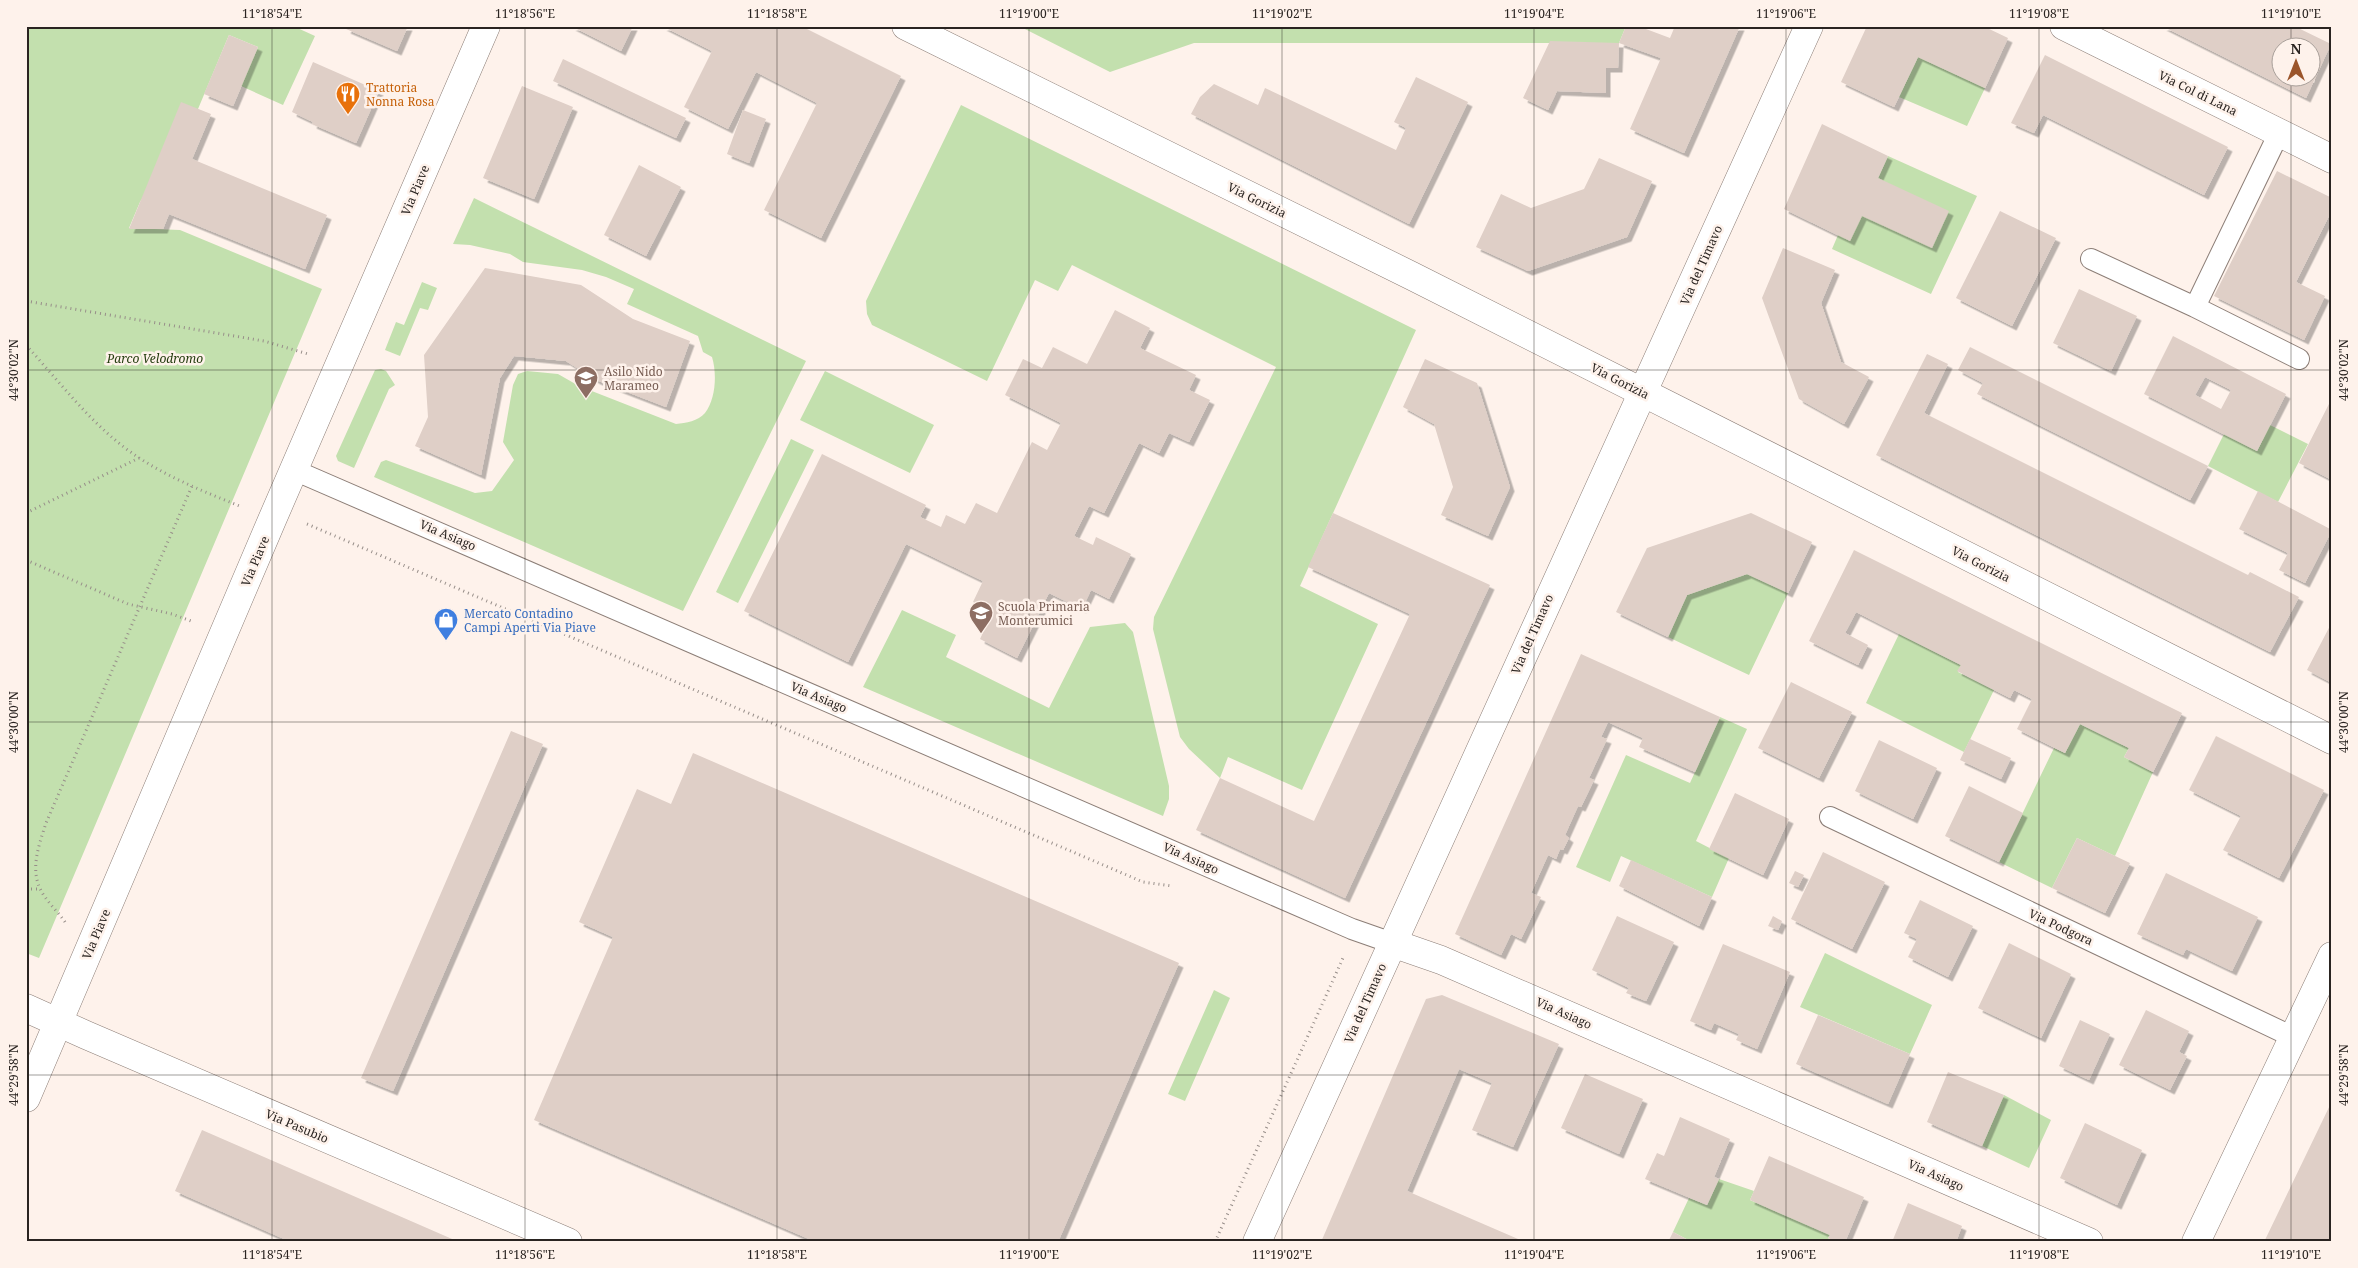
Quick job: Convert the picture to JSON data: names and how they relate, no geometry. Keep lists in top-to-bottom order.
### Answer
{
  "streets": {
    "street": [
      "Via Col di Lana",
      "Via Piave",
      "Via Gorizia",
      "Via del Timavo",
      "Via Asiago",
      "Via Pasubio"
    ],
    "lane": ["Via Podgora"]
  },
  "crossings": [
    ["Via Piave", "Via Asiago"],
    ["Via Piave", "Via Pasubio"],
    ["Via Gorizia", "Via del Timavo"],
    ["Via del Timavo", "Via Asiago"]
  ],
  "parks": ["Parco Velodromo"],
  "places": {
    "restaurant": ["Trattoria Nonna Rosa"],
    "school or university": ["Asilo Nido Marameo", "Scuola Primaria Monterumici"],
    "shop": ["Mercato Contadino Campi Aperti Via Piave"]
  },
  "north": "top",
  "coordinates": [
    "11°18'54\"E",
    "11°18'56\"E",
    "11°18'58\"E",
    "11°19'00\"E",
    "11°19'02\"E",
    "11°19'04\"E",
    "11°19'06\"E",
    "11°19'08\"E",
    "11°19'10\"E",
    "44°30'02\"N",
    "44°30'00\"N",
    "44°29'58\"N"
  ]
}
